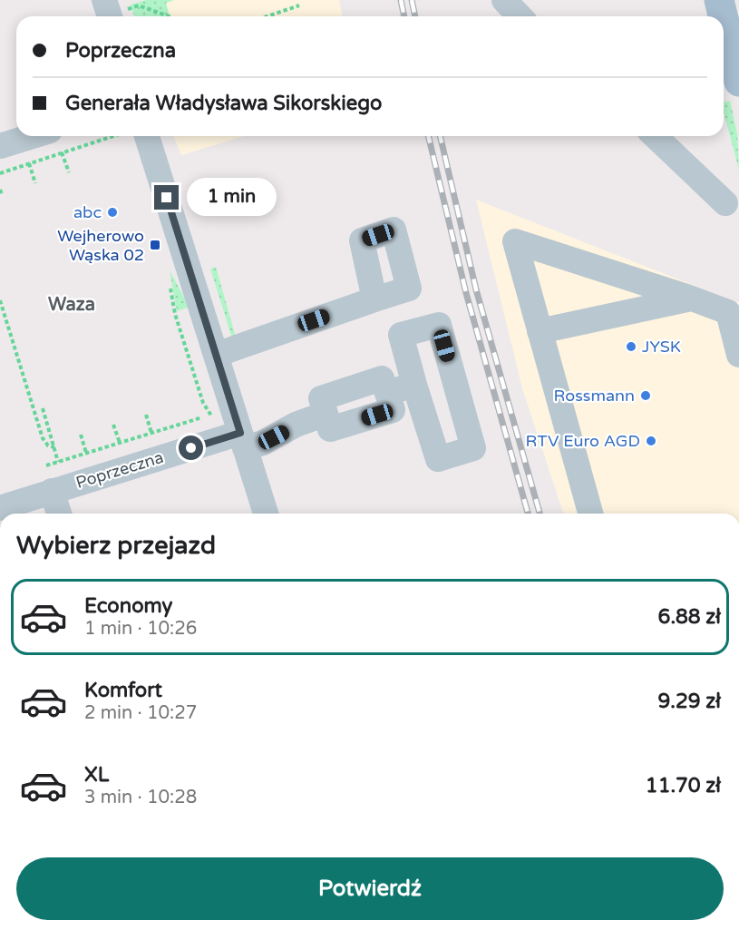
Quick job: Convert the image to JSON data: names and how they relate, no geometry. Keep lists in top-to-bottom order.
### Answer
{
  "streets": {
    "street": ["Poprzeczna"]
  },
  "districts": ["Waza"],
  "places": {
    "other": [
      "abc",
      "JYSK",
      "Rossmann",
      "RTV Euro AGD"
    ],
    "transit": ["Wejherowo Wąska 02"]
  },
  "page": {
    "banner": ["Poprzeczna", "Generała Władysława Sikorskiego"],
    "bubble": "1 min",
    "heading": "Wybierz przejazd",
    "list": [
      {
        "name": "Economy",
        "note": "1 min · 10:26",
        "value": "6.88 zł"
      },
      {
        "name": "Komfort",
        "note": "2 min · 10:27",
        "value": "9.29 zł"
      },
      {
        "name": "XL",
        "note": "3 min · 10:28",
        "value": "11.70 zł"
      }
    ],
    "buttons": "Potwierdź"
  }
}
